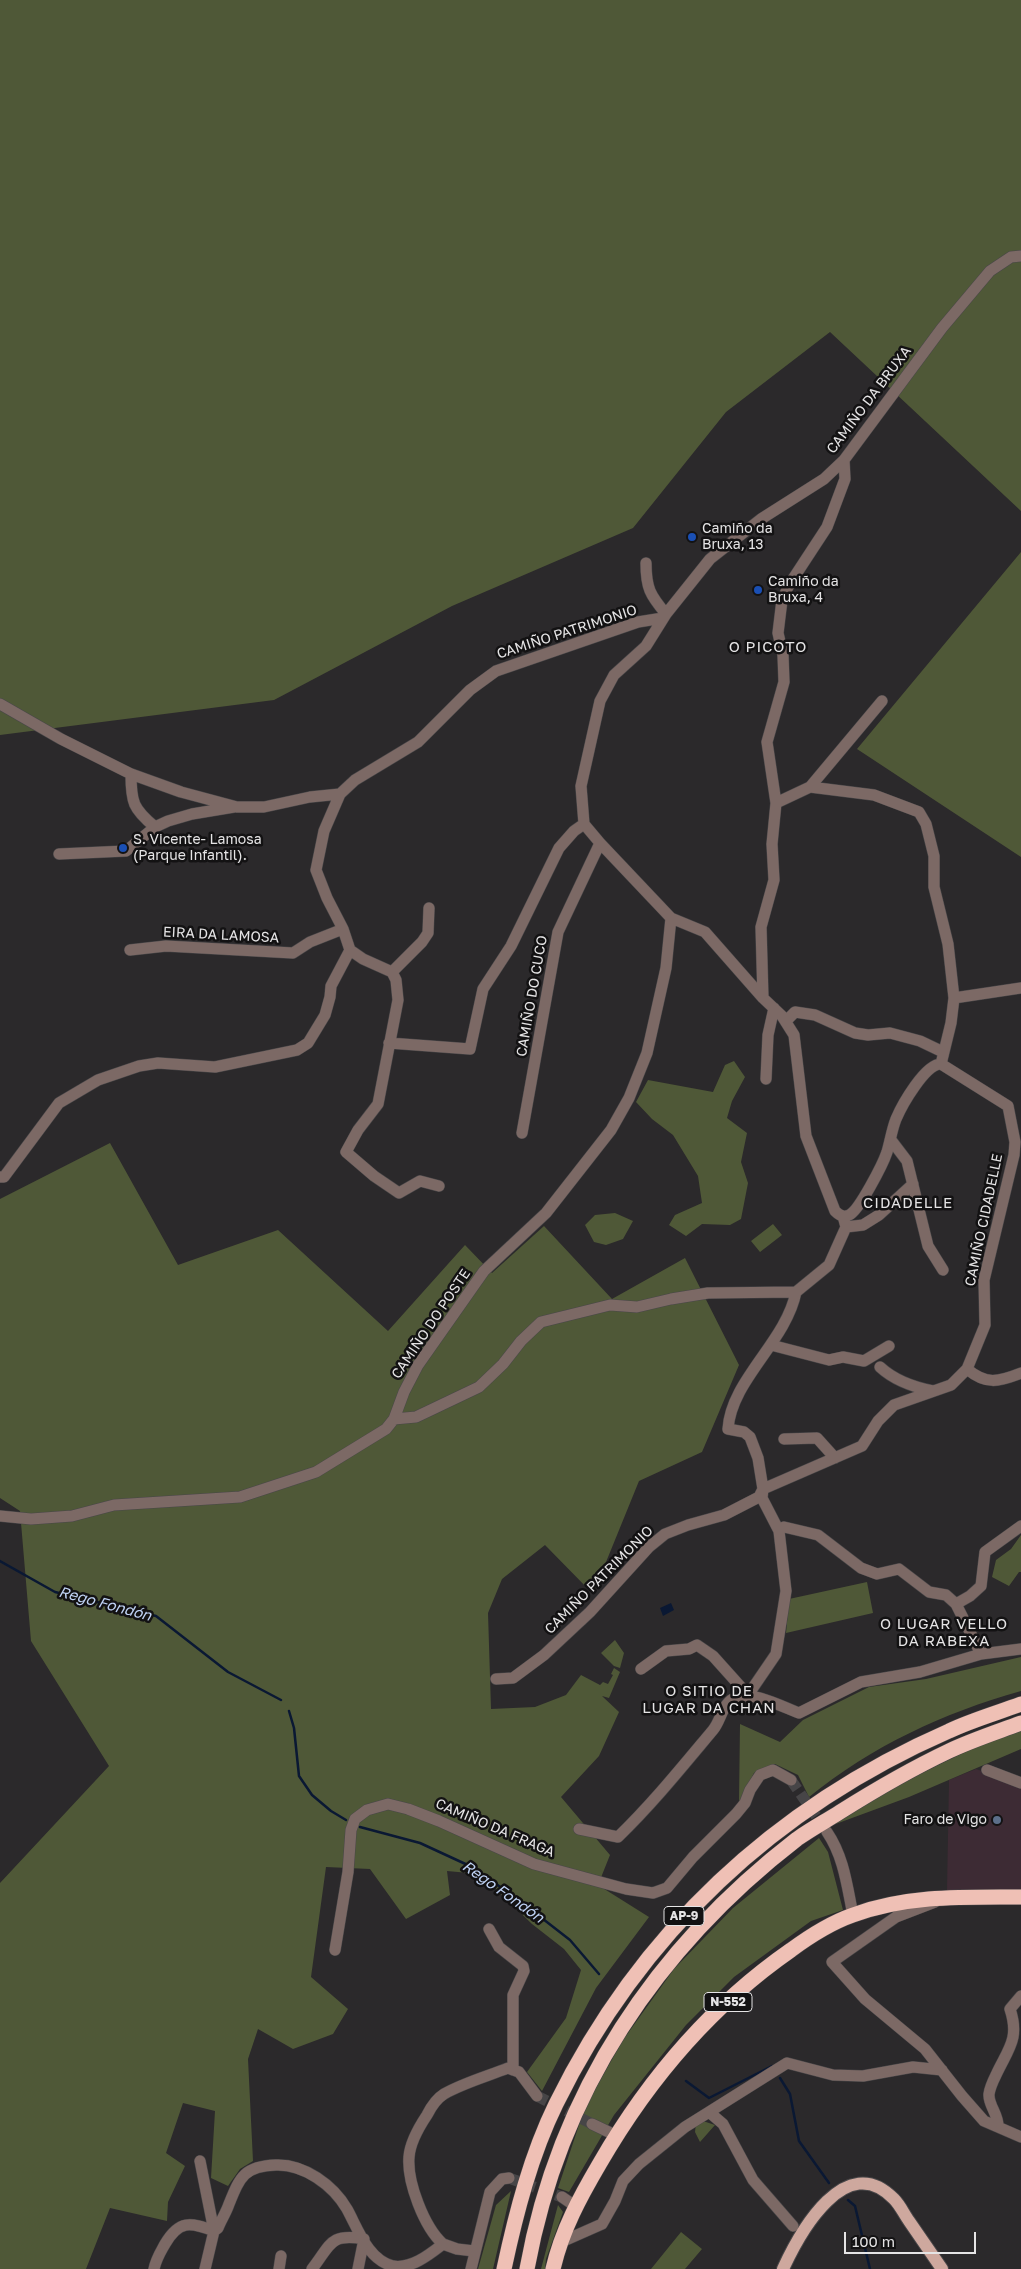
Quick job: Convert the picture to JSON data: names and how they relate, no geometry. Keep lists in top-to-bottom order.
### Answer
{
  "streets": {
    "highway": ["AP-9", "N-552"],
    "street": [
      "CAMIÑO DA BRUXA",
      "CAMIÑO PATRIMONIO",
      "EIRA DA LAMOSA",
      "CAMIÑO DO CUCO",
      "CAMIÑO CIDADELLE",
      "CAMIÑO DO POSTE",
      "CAMIÑO DA FRAGA"
    ]
  },
  "crossings": [
    ["CAMIÑO DA BRUXA", "CAMIÑO PATRIMONIO"],
    ["CAMIÑO PATRIMONIO", "EIRA DA LAMOSA"],
    ["CAMIÑO PATRIMONIO", "CAMIÑO CIDADELLE"]
  ],
  "districts": [
    "O PICOTO",
    "CIDADELLE",
    "O LUGAR VELLO DA RABEXA",
    "O SITIO DE LUGAR DA CHAN"
  ],
  "water": ["Rego Fondón"],
  "places": [
    "Camiño da Bruxa, 13",
    "Camiño da Bruxa, 4",
    "S. Vicente- Lamosa (Parque Infantil).",
    "Faro de Vigo"
  ],
  "scale_bar": "100 m"
}
